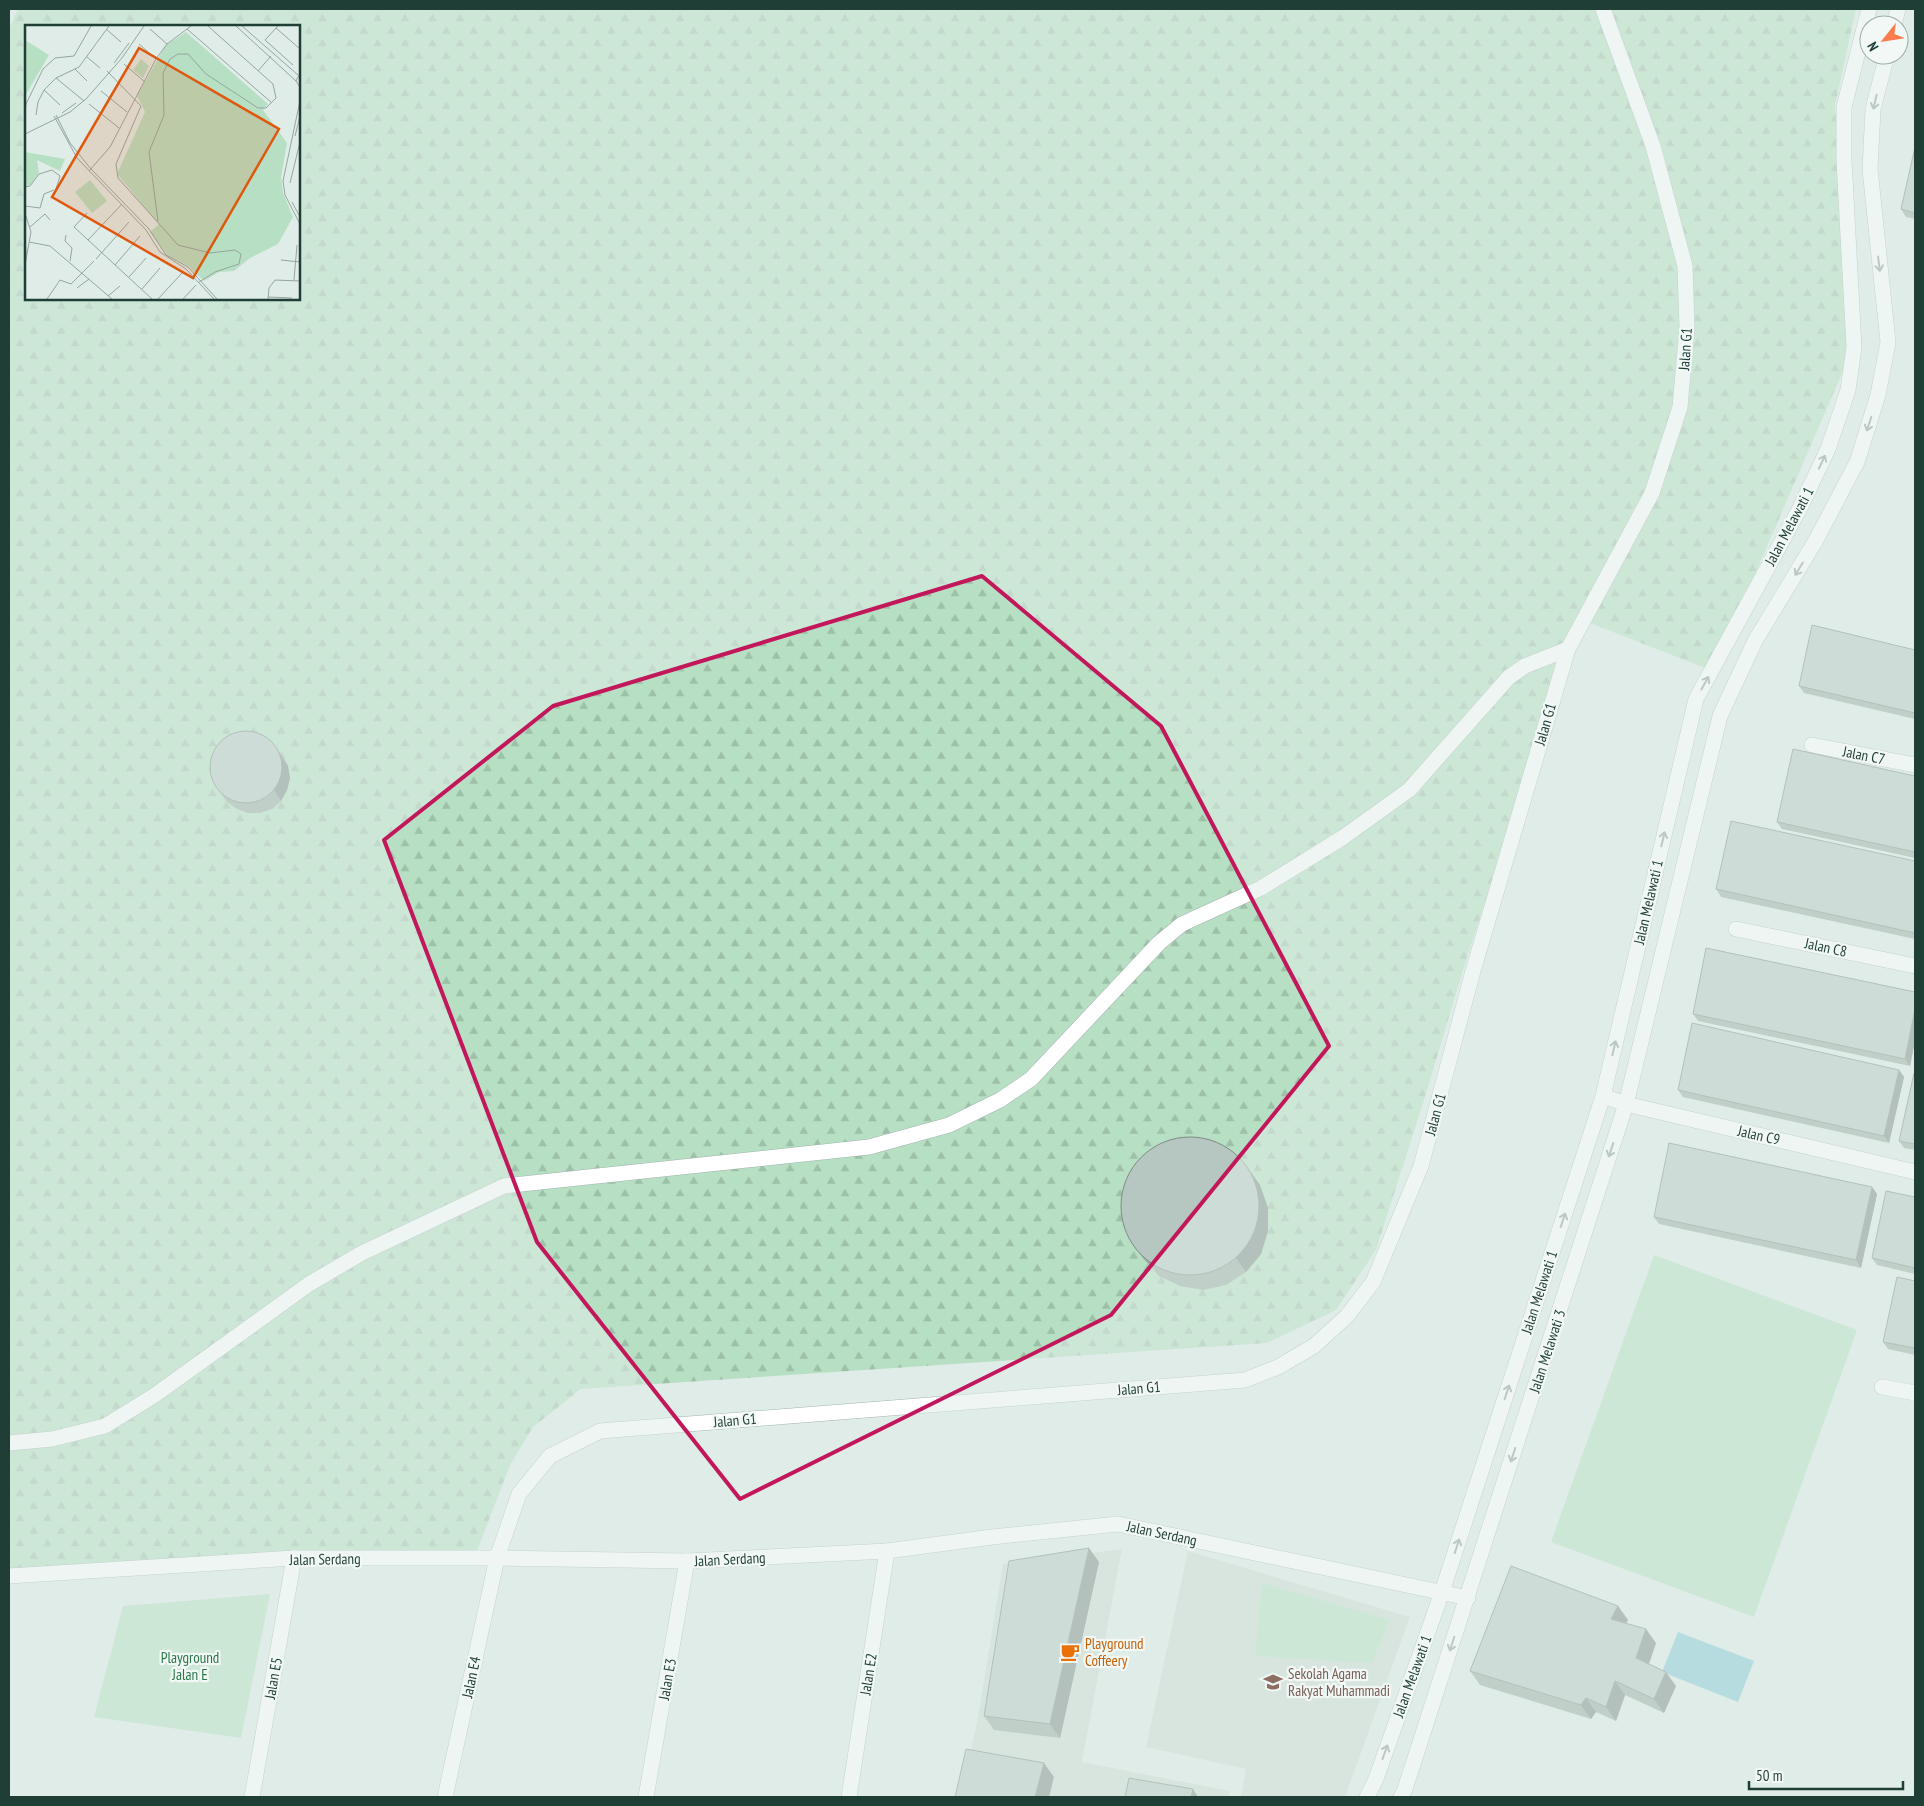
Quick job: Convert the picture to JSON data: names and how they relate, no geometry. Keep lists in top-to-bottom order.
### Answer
{
  "streets": {
    "street": [
      "Jalan G1",
      "Jalan Melawati 1",
      "Jalan C7",
      "Jalan C8",
      "Jalan C9",
      "Jalan Melawati 3",
      "Jalan Serdang",
      "Jalan E2",
      "Jalan E4",
      "Jalan E5",
      "Jalan E3"
    ]
  },
  "crossings": [
    ["Jalan G1", "Jalan Serdang"],
    ["Jalan G1", "Jalan E4"],
    ["Jalan Melawati 1", "Jalan C9"],
    ["Jalan Melawati 1", "Jalan Melawati 3"],
    ["Jalan Melawati 1", "Jalan Serdang"],
    ["Jalan C9", "Jalan Melawati 3"],
    ["Jalan Melawati 3", "Jalan Serdang"],
    ["Jalan Serdang", "Jalan E2"],
    ["Jalan Serdang", "Jalan E4"],
    ["Jalan Serdang", "Jalan E5"],
    ["Jalan Serdang", "Jalan E3"]
  ],
  "one_way": ["Jalan Melawati 3"],
  "parks": ["Playground Jalan E"],
  "places": {
    "cafe": ["Playground Coffeery"],
    "school or university": ["Sekolah Agama Rakyat Muhammadi"]
  },
  "scale_bar": "50 m",
  "north": "bottom left"
}
